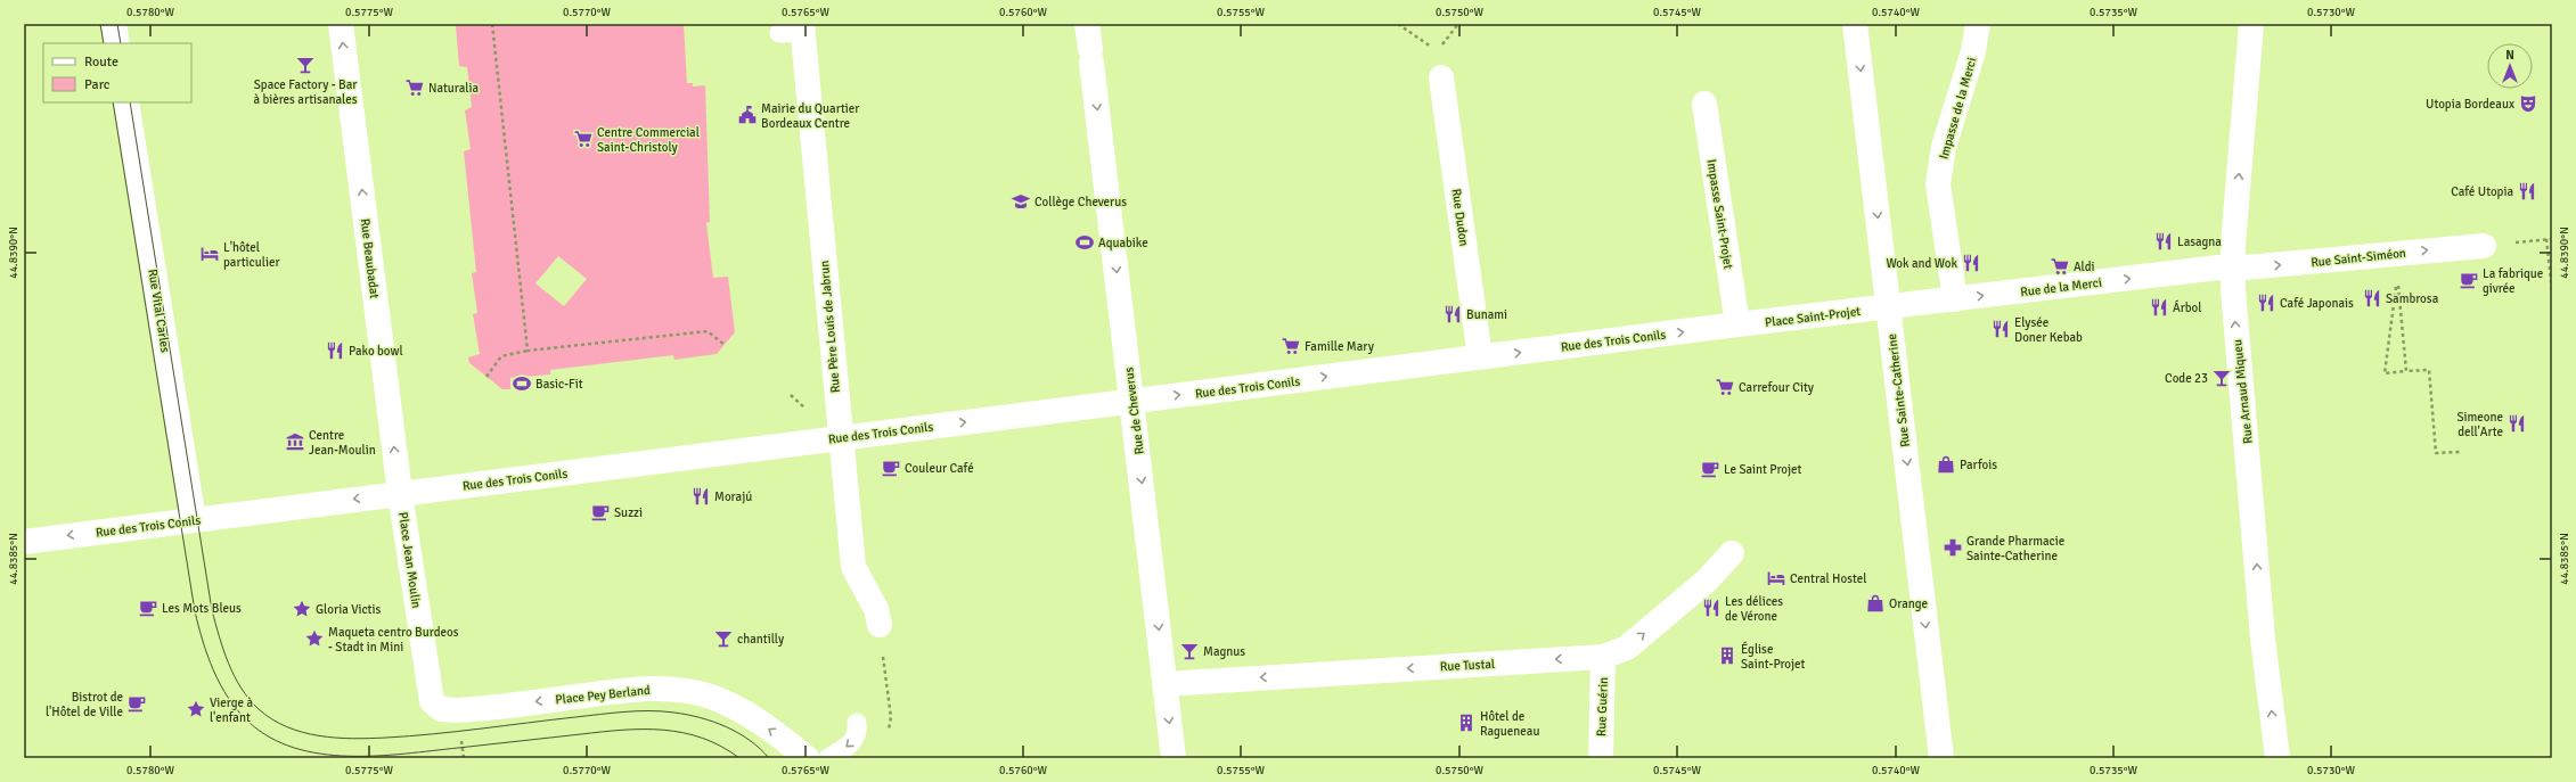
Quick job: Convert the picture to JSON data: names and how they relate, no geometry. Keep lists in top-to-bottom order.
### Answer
{
  "streets": {
    "street": [
      "Impasse de la Merci",
      "Impasse Saint-Projet",
      "Rue Dudon",
      "Rue Saint-Siméon",
      "Rue Beaubadat",
      "Rue de la Merci",
      "Rue Vital Carles",
      "Place Saint-Projet",
      "Rue Père Louis de Jabrun",
      "Rue des Trois Conils",
      "Rue Sainte-Catherine",
      "Rue Arnaud Miqueu",
      "Rue de Cheverus",
      "Place Jean Moulin",
      "Rue Tustal",
      "Place Pey Berland",
      "Rue Guérin"
    ]
  },
  "crossings": [
    ["Impasse de la Merci", "Rue de la Merci"],
    ["Impasse Saint-Projet", "Place Saint-Projet"],
    ["Impasse Saint-Projet", "Rue des Trois Conils"],
    ["Rue Dudon", "Rue des Trois Conils"],
    ["Rue Saint-Siméon", "Rue de la Merci"],
    ["Rue Saint-Siméon", "Rue Arnaud Miqueu"],
    ["Rue Beaubadat", "Rue des Trois Conils"],
    ["Rue Beaubadat", "Place Jean Moulin"],
    ["Rue de la Merci", "Place Saint-Projet"],
    ["Rue de la Merci", "Rue Sainte-Catherine"],
    ["Rue de la Merci", "Rue Arnaud Miqueu"],
    ["Rue Vital Carles", "Rue des Trois Conils"],
    ["Place Saint-Projet", "Rue des Trois Conils"],
    ["Place Saint-Projet", "Rue Sainte-Catherine"],
    ["Rue Père Louis de Jabrun", "Rue des Trois Conils"],
    ["Rue des Trois Conils", "Rue de Cheverus"],
    ["Rue des Trois Conils", "Place Jean Moulin"],
    ["Rue de Cheverus", "Rue Tustal"],
    ["Place Jean Moulin", "Place Pey Berland"],
    ["Rue Tustal", "Rue Guérin"]
  ],
  "one_way": [
    "Rue Saint-Siméon",
    "Rue Beaubadat",
    "Rue de la Merci",
    "Rue Sainte-Catherine",
    "Rue Arnaud Miqueu",
    "Rue de Cheverus",
    "Place Pey Berland"
  ],
  "places": {
    "bar": [
      "Space Factory - Bar à bières artisanales",
      "Code 23",
      "chantilly",
      "Magnus"
    ],
    "supermarket": [
      "Naturalia",
      "Centre Commercial Saint-Christoly",
      "Aldi",
      "Famille Mary",
      "Carrefour City"
    ],
    "theatre": ["Utopia Bordeaux"],
    "public building": ["Mairie du Quartier Bordeaux Centre"],
    "restaurant": [
      "Café Utopia",
      "Lasagna",
      "Wok and Wok",
      "Sambrosa",
      "Café Japonais",
      "Árbol",
      "Bunami",
      "Elysée Doner Kebab",
      "Pako bowl",
      "Simeone dell'Arte",
      "Morajú",
      "Les délices de Vérone"
    ],
    "school or university": ["Collège Cheverus"],
    "sports": ["Aquabike", "Basic-Fit"],
    "hotel": ["L'hôtel particulier", "Central Hostel"],
    "cafe": [
      "La fabrique givrée",
      "Couleur Café",
      "Le Saint Projet",
      "Suzzi",
      "Les Mots Bleus",
      "Bistrot de l'Hôtel de Ville"
    ],
    "museum": ["Centre Jean-Moulin"],
    "shop": ["Parfois", "Orange"],
    "pharmacy": ["Grande Pharmacie Sainte-Catherine"],
    "place": ["Gloria Victis", "Maqueta centro Burdeos - Stadt in Mini", "Vierge à l'enfant"],
    "building": ["Église Saint-Projet", "Hôtel de Ragueneau"]
  },
  "legend": ["Route", "Parc"],
  "north": "top",
  "coordinates": [
    "0.5780°W",
    "0.5775°W",
    "0.5770°W",
    "0.5765°W",
    "0.5760°W",
    "0.5755°W",
    "0.5750°W",
    "0.5745°W",
    "0.5740°W",
    "0.5735°W",
    "0.5730°W",
    "44.8390°N",
    "44.8385°N"
  ]
}
